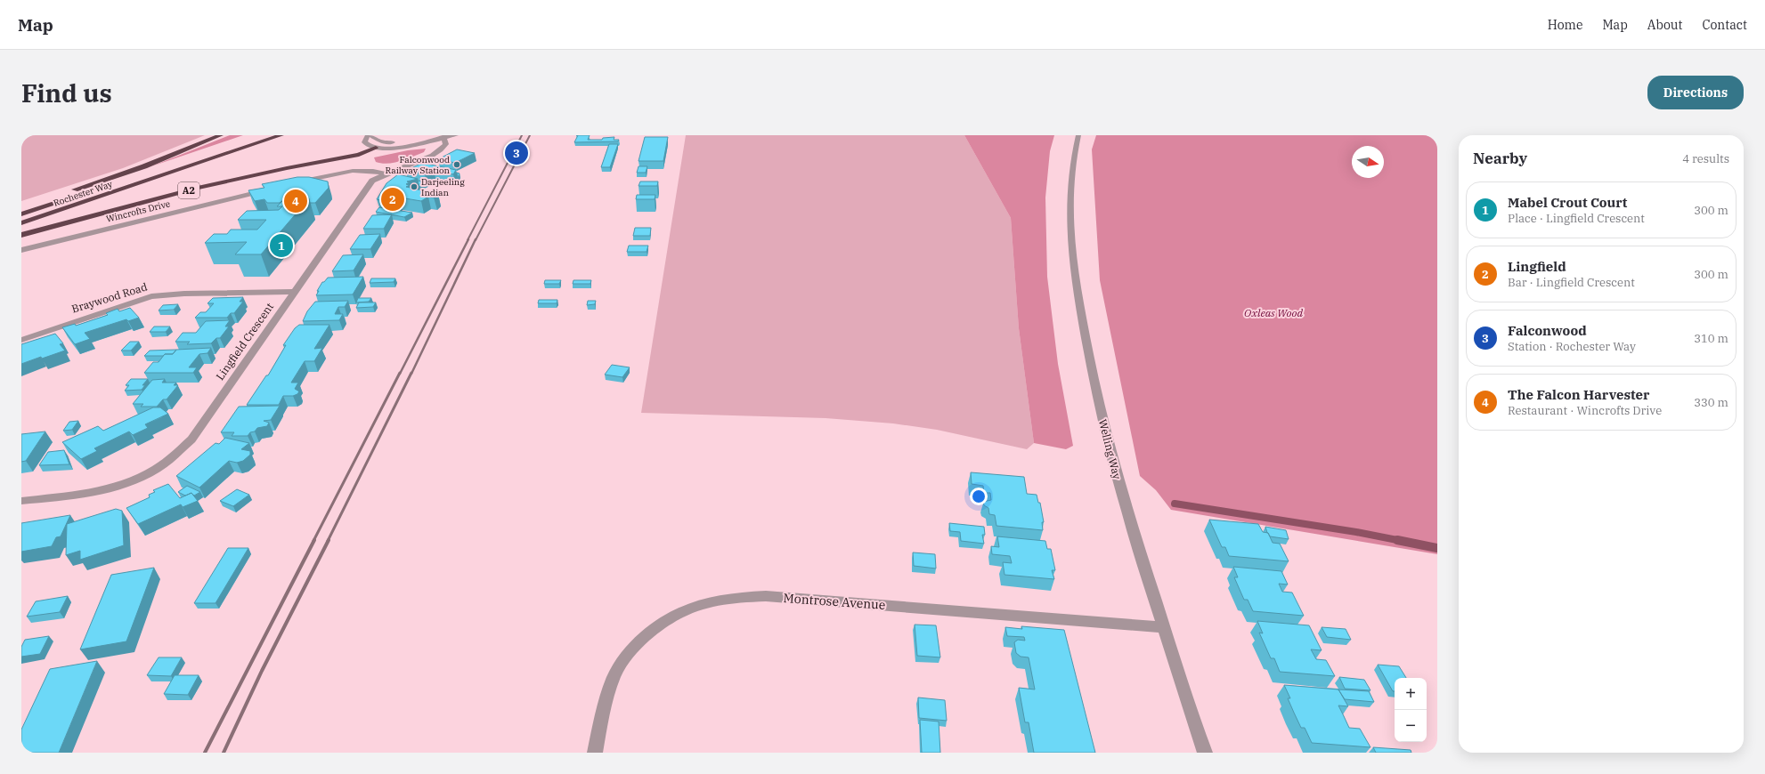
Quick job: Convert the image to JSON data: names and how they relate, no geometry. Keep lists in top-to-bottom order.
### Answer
{
  "streets": {
    "highway": ["A2", "Rochester Way"],
    "street": [
      "Wincrofts Drive",
      "Braywood Road",
      "Lingfield Crescent",
      "Welling Way",
      "Montrose Avenue"
    ]
  },
  "crossings": [
    ["Braywood Road", "Lingfield Crescent"],
    ["Welling Way", "Montrose Avenue"]
  ],
  "parks": ["Oxleas Wood"],
  "places": ["Falconwood Railway Station", "Darjeeling Indian"],
  "north": "right",
  "page": {
    "header": "Map",
    "nav": [
      "Home",
      "Map",
      "About",
      "Contact"
    ],
    "buttons": "Directions",
    "title": "Find us",
    "heading": ["Nearby", "4 results"],
    "pins": [
      "3",
      "2",
      "4",
      "1"
    ],
    "list": [
      {
        "mark": "1",
        "name": "Mabel Crout Court",
        "note": "Place · Lingfield Crescent",
        "value": "300 m"
      },
      {
        "mark": "2",
        "name": "Lingfield",
        "note": "Bar · Lingfield Crescent",
        "value": "300 m"
      },
      {
        "mark": "3",
        "name": "Falconwood",
        "note": "Station · Rochester Way",
        "value": "310 m"
      },
      {
        "mark": "4",
        "name": "The Falcon Harvester",
        "note": "Restaurant · Wincrofts Drive",
        "value": "330 m"
      }
    ],
    "map_buttons": ["+", "−"]
  }
}
